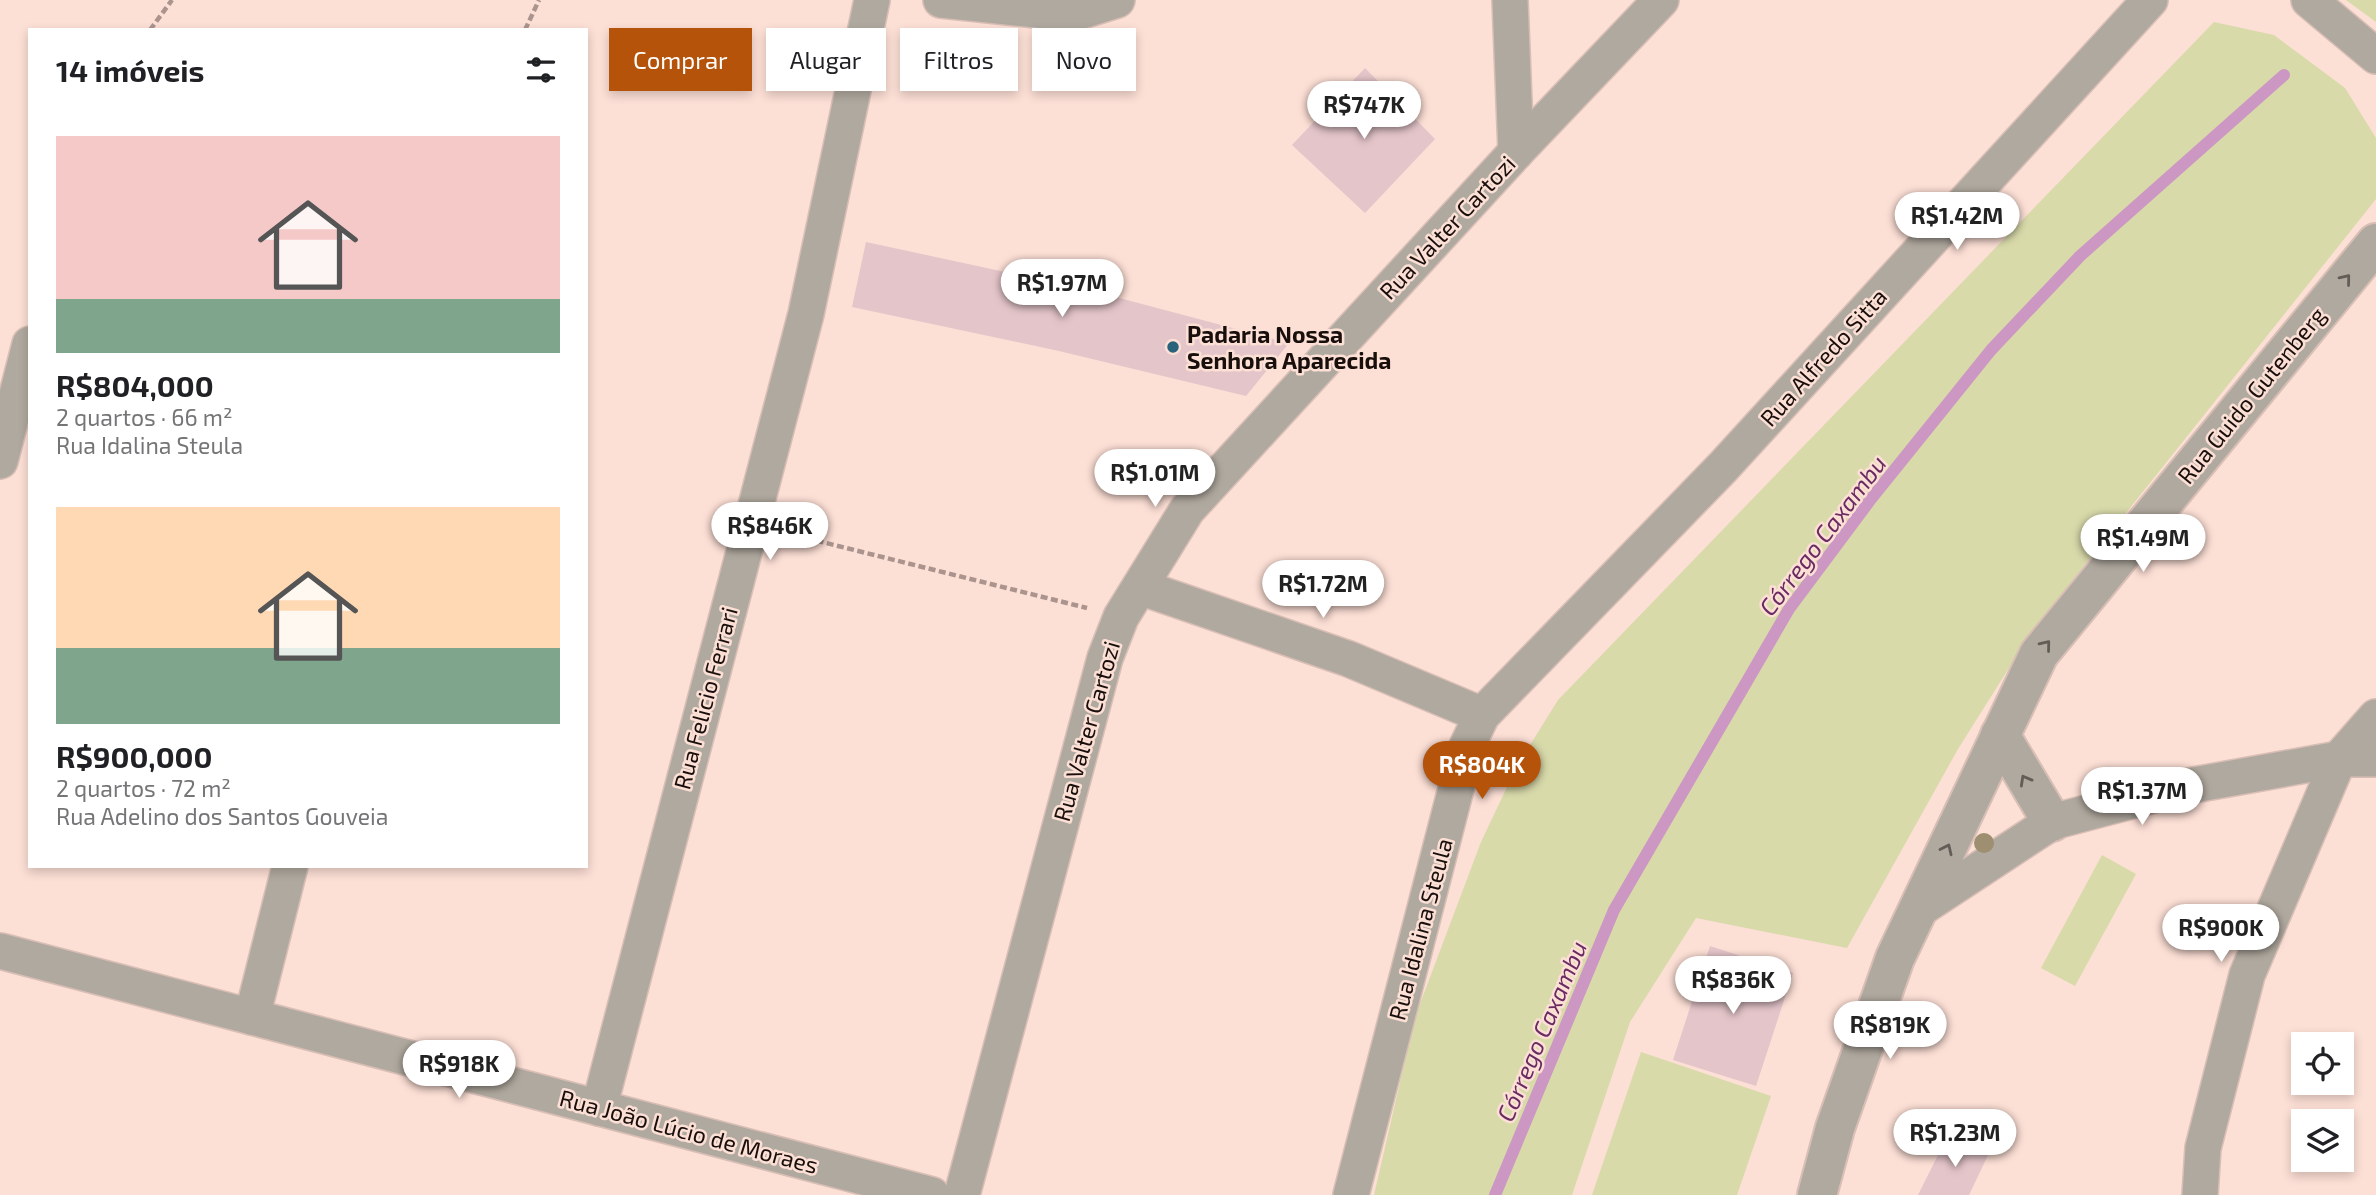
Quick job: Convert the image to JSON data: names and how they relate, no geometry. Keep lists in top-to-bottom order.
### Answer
{
  "streets": {
    "street": [
      "Rua Valter Cartozi",
      "Rua Alfredo Sitta",
      "Rua Guido Gutenberg",
      "Rua Felicio Ferrari",
      "Rua Idalina Steula",
      "Rua João Lúcio de Moraes"
    ]
  },
  "crossings": [
    ["Rua Alfredo Sitta", "Rua Idalina Steula"],
    ["Rua Felicio Ferrari", "Rua João Lúcio de Moraes"]
  ],
  "water": ["Córrego Caxambu"],
  "places": ["Padaria Nossa Senhora Aparecida"],
  "page": {
    "chip": [
      "Comprar",
      "Alugar",
      "Filtros",
      "Novo"
    ],
    "heading": "14 imóveis",
    "price": [
      "R$747K",
      "R$1.42M",
      "R$1.97M",
      "R$1.01M",
      "R$846K",
      "R$1.49M",
      "R$1.72M",
      "R$804K",
      "R$1.37M",
      "R$900K",
      "R$836K",
      "R$819K",
      "R$918K",
      "R$1.23M"
    ],
    "list": [
      {
        "name": "R$804,000",
        "note": "2 quartos · 66 m² · Rua Idalina Steula"
      },
      {
        "name": "R$900,000",
        "note": "2 quartos · 72 m² · Rua Adelino dos Santos Gouveia"
      }
    ]
  }
}
